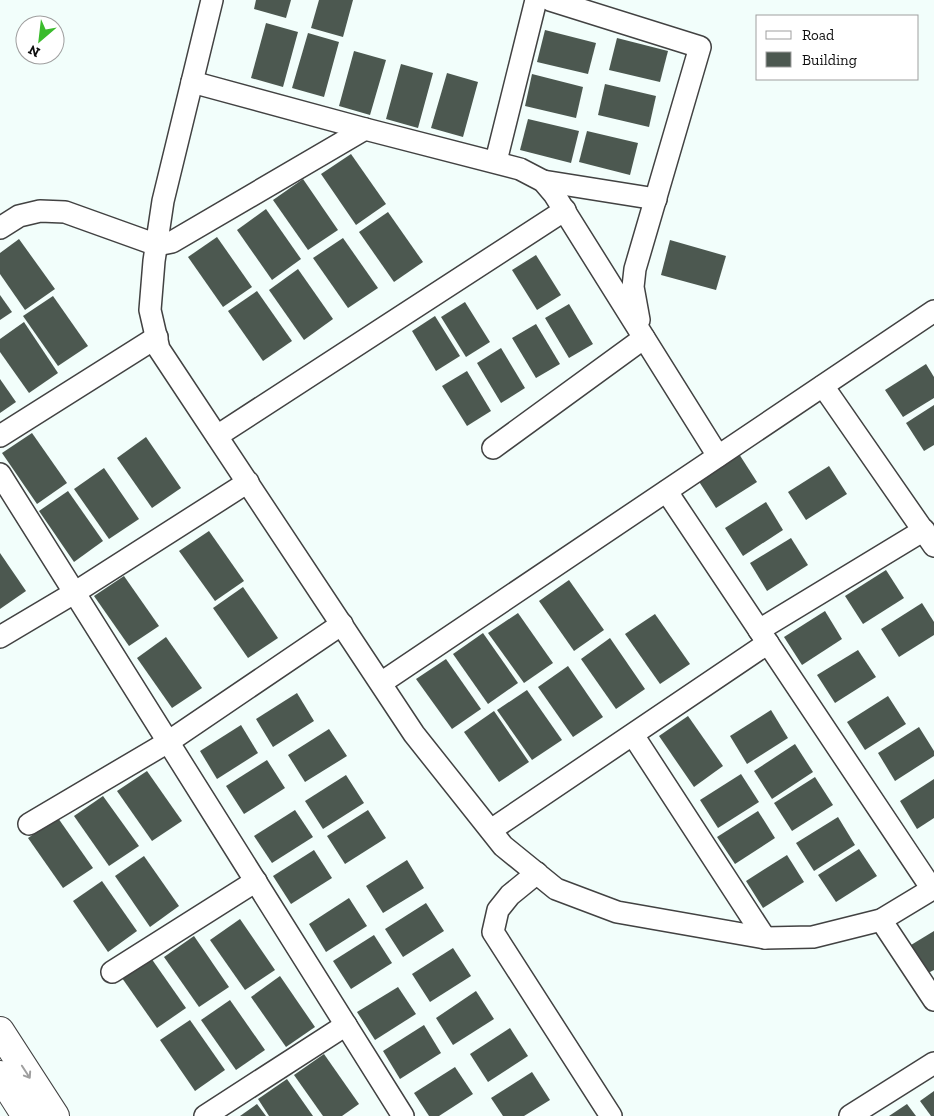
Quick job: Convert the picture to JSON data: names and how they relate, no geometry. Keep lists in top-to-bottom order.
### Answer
{
  "legend": ["Road", "Building"],
  "north": "bottom left"
}
